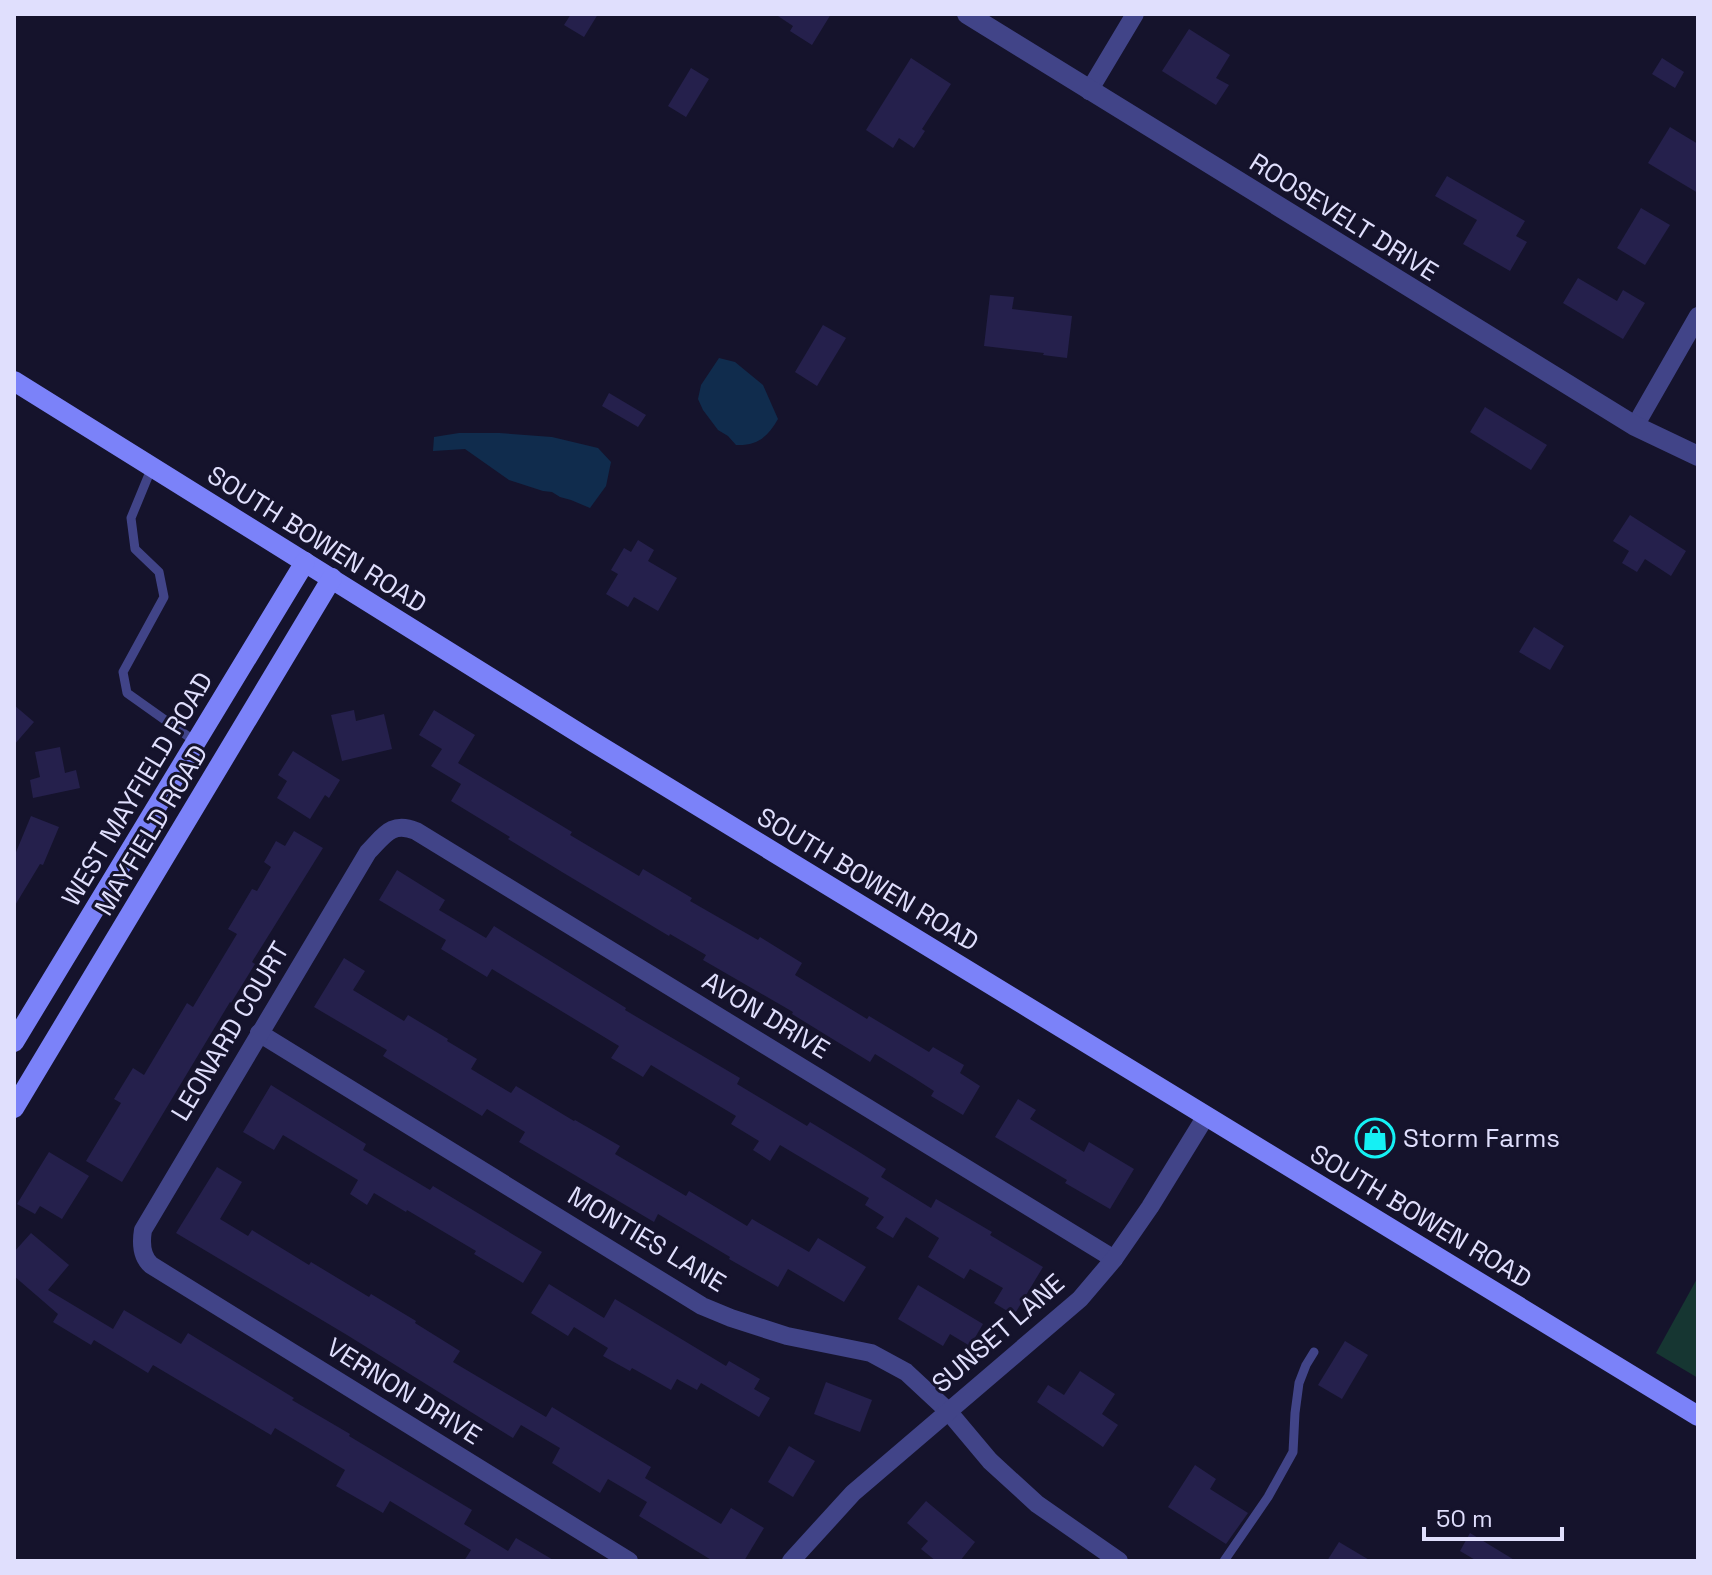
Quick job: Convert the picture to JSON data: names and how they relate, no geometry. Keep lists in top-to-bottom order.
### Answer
{
  "streets": {
    "main road": ["SOUTH BOWEN ROAD", "WEST MAYFIELD ROAD", "MAYFIELD ROAD"],
    "street": [
      "ROOSEVELT DRIVE",
      "AVON DRIVE",
      "LEONARD COURT",
      "MONTIES LANE",
      "SUNSET LANE",
      "VERNON DRIVE"
    ]
  },
  "crossings": [
    ["SOUTH BOWEN ROAD", "WEST MAYFIELD ROAD"],
    ["SOUTH BOWEN ROAD", "MAYFIELD ROAD"],
    ["SOUTH BOWEN ROAD", "SUNSET LANE"],
    ["AVON DRIVE", "LEONARD COURT"],
    ["AVON DRIVE", "SUNSET LANE"],
    ["LEONARD COURT", "MONTIES LANE"],
    ["LEONARD COURT", "VERNON DRIVE"],
    ["MONTIES LANE", "SUNSET LANE"]
  ],
  "places": {
    "shop": ["Storm Farms"]
  },
  "scale_bar": "50 m"
}
